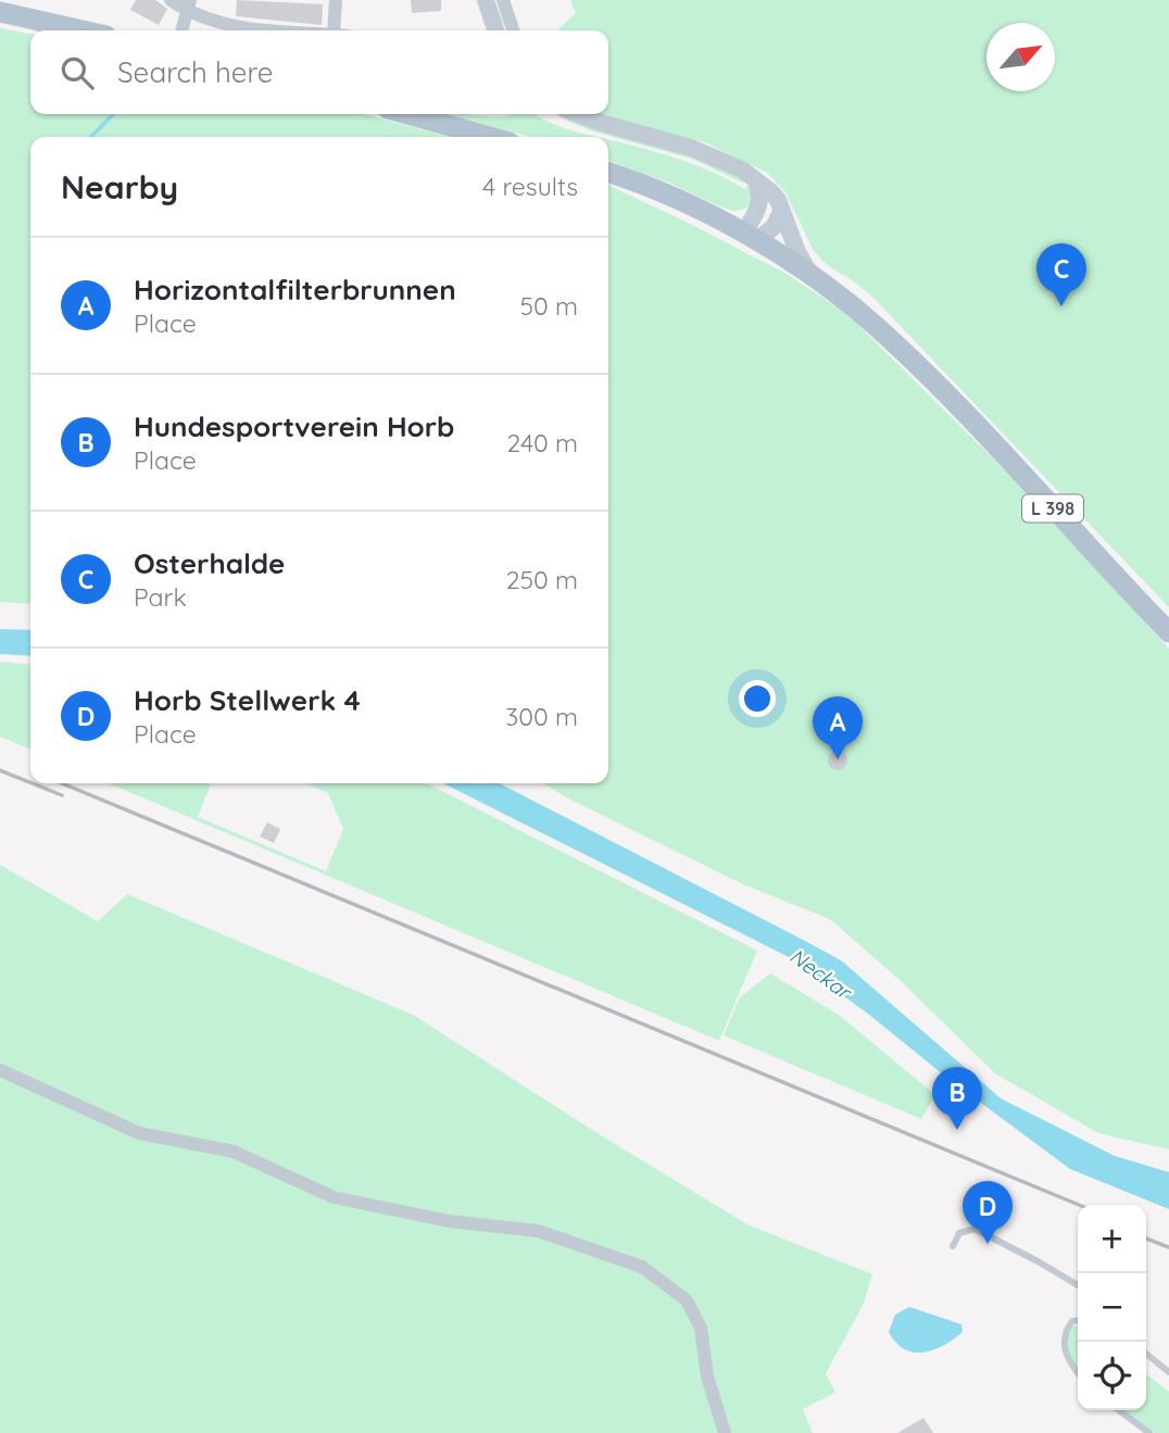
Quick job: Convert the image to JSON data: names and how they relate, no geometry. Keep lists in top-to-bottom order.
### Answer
{
  "streets": {
    "main road": ["L 398"]
  },
  "water": ["Neckar"],
  "north": "top right",
  "page": {
    "search": "Search here",
    "heading": ["Nearby", "4 results"],
    "list": [
      {
        "mark": "A",
        "name": "Horizontalfilterbrunnen",
        "note": "Place",
        "value": "50 m"
      },
      {
        "mark": "B",
        "name": "Hundesportverein Horb",
        "note": "Place",
        "value": "240 m"
      },
      {
        "mark": "C",
        "name": "Osterhalde",
        "note": "Park",
        "value": "250 m"
      },
      {
        "mark": "D",
        "name": "Horb Stellwerk 4",
        "note": "Place",
        "value": "300 m"
      }
    ],
    "pins": [
      "C",
      "A",
      "B",
      "D"
    ],
    "map_buttons": ["+", "−"]
  }
}
